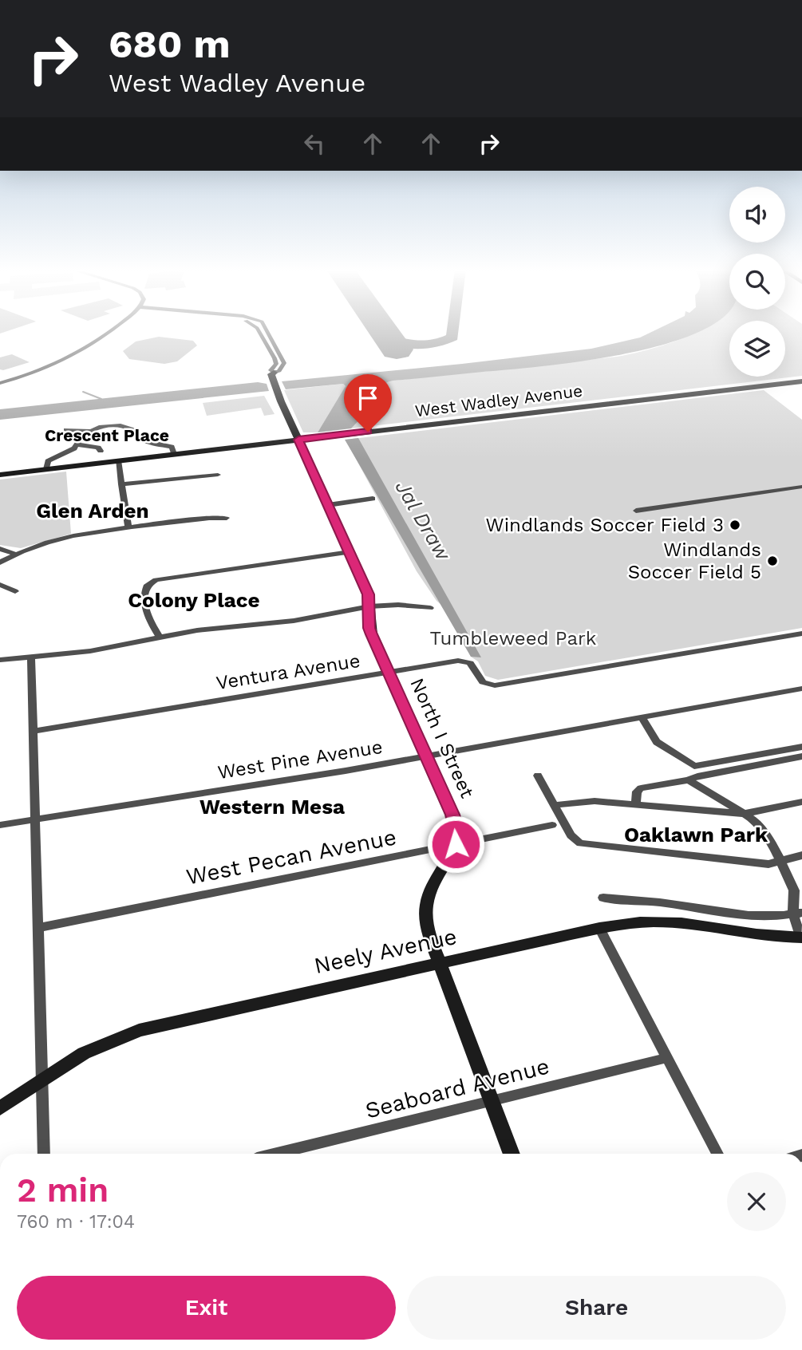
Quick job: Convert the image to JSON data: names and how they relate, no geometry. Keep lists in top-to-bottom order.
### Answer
{
  "streets": {
    "street": [
      "West Wadley Avenue",
      "Ventura Avenue",
      "North I Street",
      "West Pine Avenue",
      "West Pecan Avenue",
      "Neely Avenue",
      "Seaboard Avenue"
    ]
  },
  "crossings": [
    ["West Wadley Avenue", "North I Street"],
    ["Ventura Avenue", "North I Street"],
    ["North I Street", "West Pine Avenue"],
    ["North I Street", "West Pecan Avenue"]
  ],
  "districts": [
    "Crescent Place",
    "Glen Arden",
    "Colony Place",
    "Western Mesa",
    "Oaklawn Park"
  ],
  "water": ["Jal Draw"],
  "parks": ["Tumbleweed Park"],
  "places": ["Windlands Soccer Field 3", "Windlands Soccer Field 5"],
  "page": {
    "turn": ["680 m", "West Wadley Avenue"],
    "heading": ["2 min", "760 m · 17:04"],
    "buttons": ["Exit", "Share"]
  }
}
